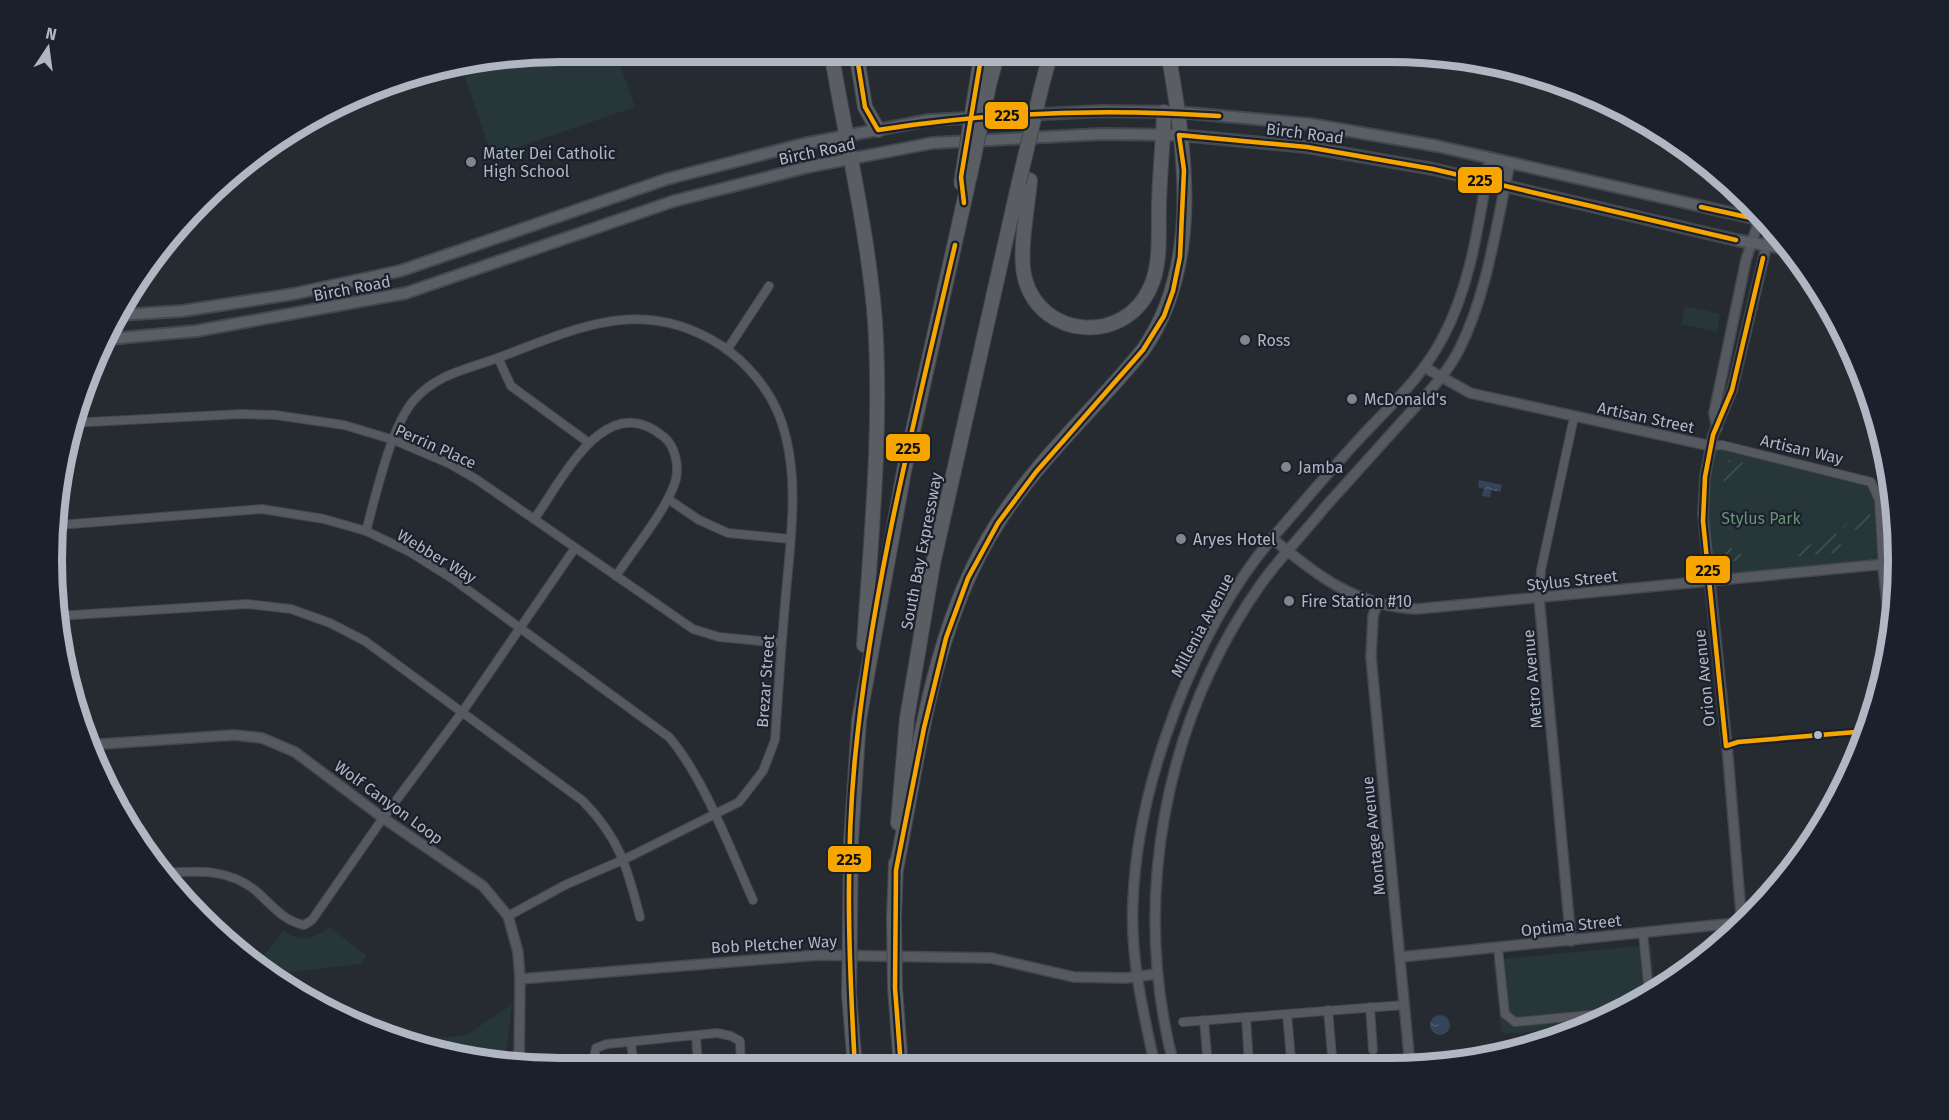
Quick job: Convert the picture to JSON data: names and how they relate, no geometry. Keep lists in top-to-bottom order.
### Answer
{
  "streets": {
    "highway": ["South Bay Expressway"],
    "main road": ["Birch Road"],
    "street": [
      "Artisan Street",
      "Perrin Place",
      "Artisan Way",
      "Webber Way",
      "Stylus Street",
      "Millenia Avenue",
      "Orion Avenue",
      "Metro Avenue",
      "Brezar Street",
      "Wolf Canyon Loop",
      "Montage Avenue",
      "Optima Street",
      "Bob Pletcher Way"
    ]
  },
  "crossings": [
    ["Birch Road", "Millenia Avenue"],
    ["Birch Road", "Orion Avenue"],
    ["Artisan Street", "Artisan Way"],
    ["Artisan Street", "Orion Avenue"],
    ["Artisan Street", "Metro Avenue"],
    ["Perrin Place", "Brezar Street"],
    ["Artisan Way", "Stylus Street"],
    ["Artisan Way", "Orion Avenue"],
    ["Webber Way", "Brezar Street"],
    ["Stylus Street", "Millenia Avenue"],
    ["Stylus Street", "Orion Avenue"],
    ["Stylus Street", "Metro Avenue"],
    ["Stylus Street", "Montage Avenue"],
    ["Millenia Avenue", "Bob Pletcher Way"],
    ["Metro Avenue", "Optima Street"],
    ["Brezar Street", "Wolf Canyon Loop"],
    ["Wolf Canyon Loop", "Bob Pletcher Way"],
    ["Montage Avenue", "Optima Street"]
  ],
  "parks": ["Stylus Park"],
  "places": [
    "Mater Dei Catholic High School",
    "Ross",
    "McDonald's",
    "Jamba",
    "Aryes Hotel",
    "Fire Station #10"
  ],
  "lines": ["transit line 225"],
  "north": "top"
}
